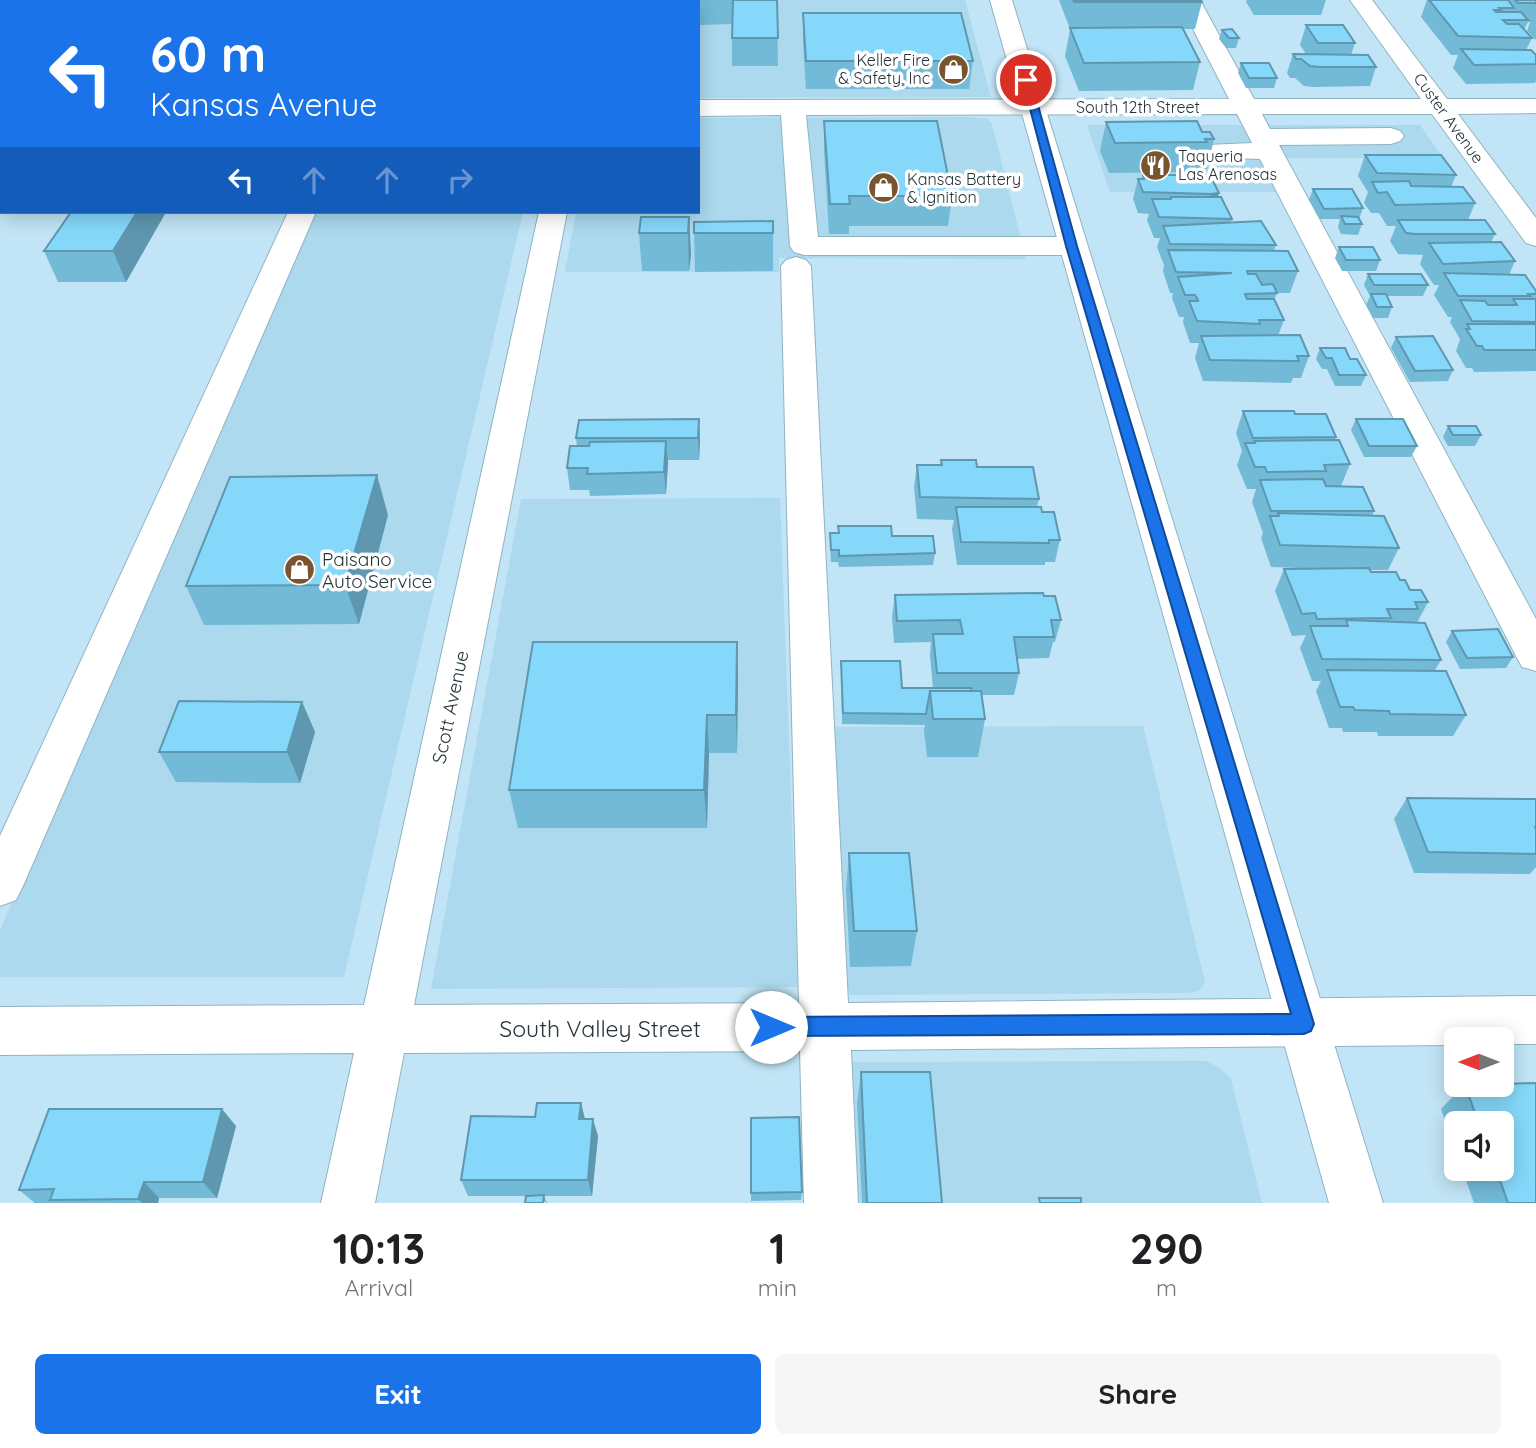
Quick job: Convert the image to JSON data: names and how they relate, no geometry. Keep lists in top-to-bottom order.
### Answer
{
  "streets": {
    "street": [
      "South 12th Street",
      "Custer Avenue",
      "Scott Avenue",
      "South Valley Street"
    ]
  },
  "crossings": [
    ["South 12th Street", "Custer Avenue"],
    ["Scott Avenue", "South Valley Street"]
  ],
  "places": {
    "shop": ["Keller Fire & Safety, Inc", "Kansas Battery & Ignition", "Paisano Auto Service"],
    "restaurant": ["Taqueria Las Arenosas"]
  },
  "north": "left",
  "page": {
    "turn": ["60 m", "Kansas Avenue"],
    "eta": [
      "10:13",
      "Arrival",
      "1",
      "min",
      "290",
      "m"
    ],
    "buttons": ["Exit", "Share"]
  }
}
